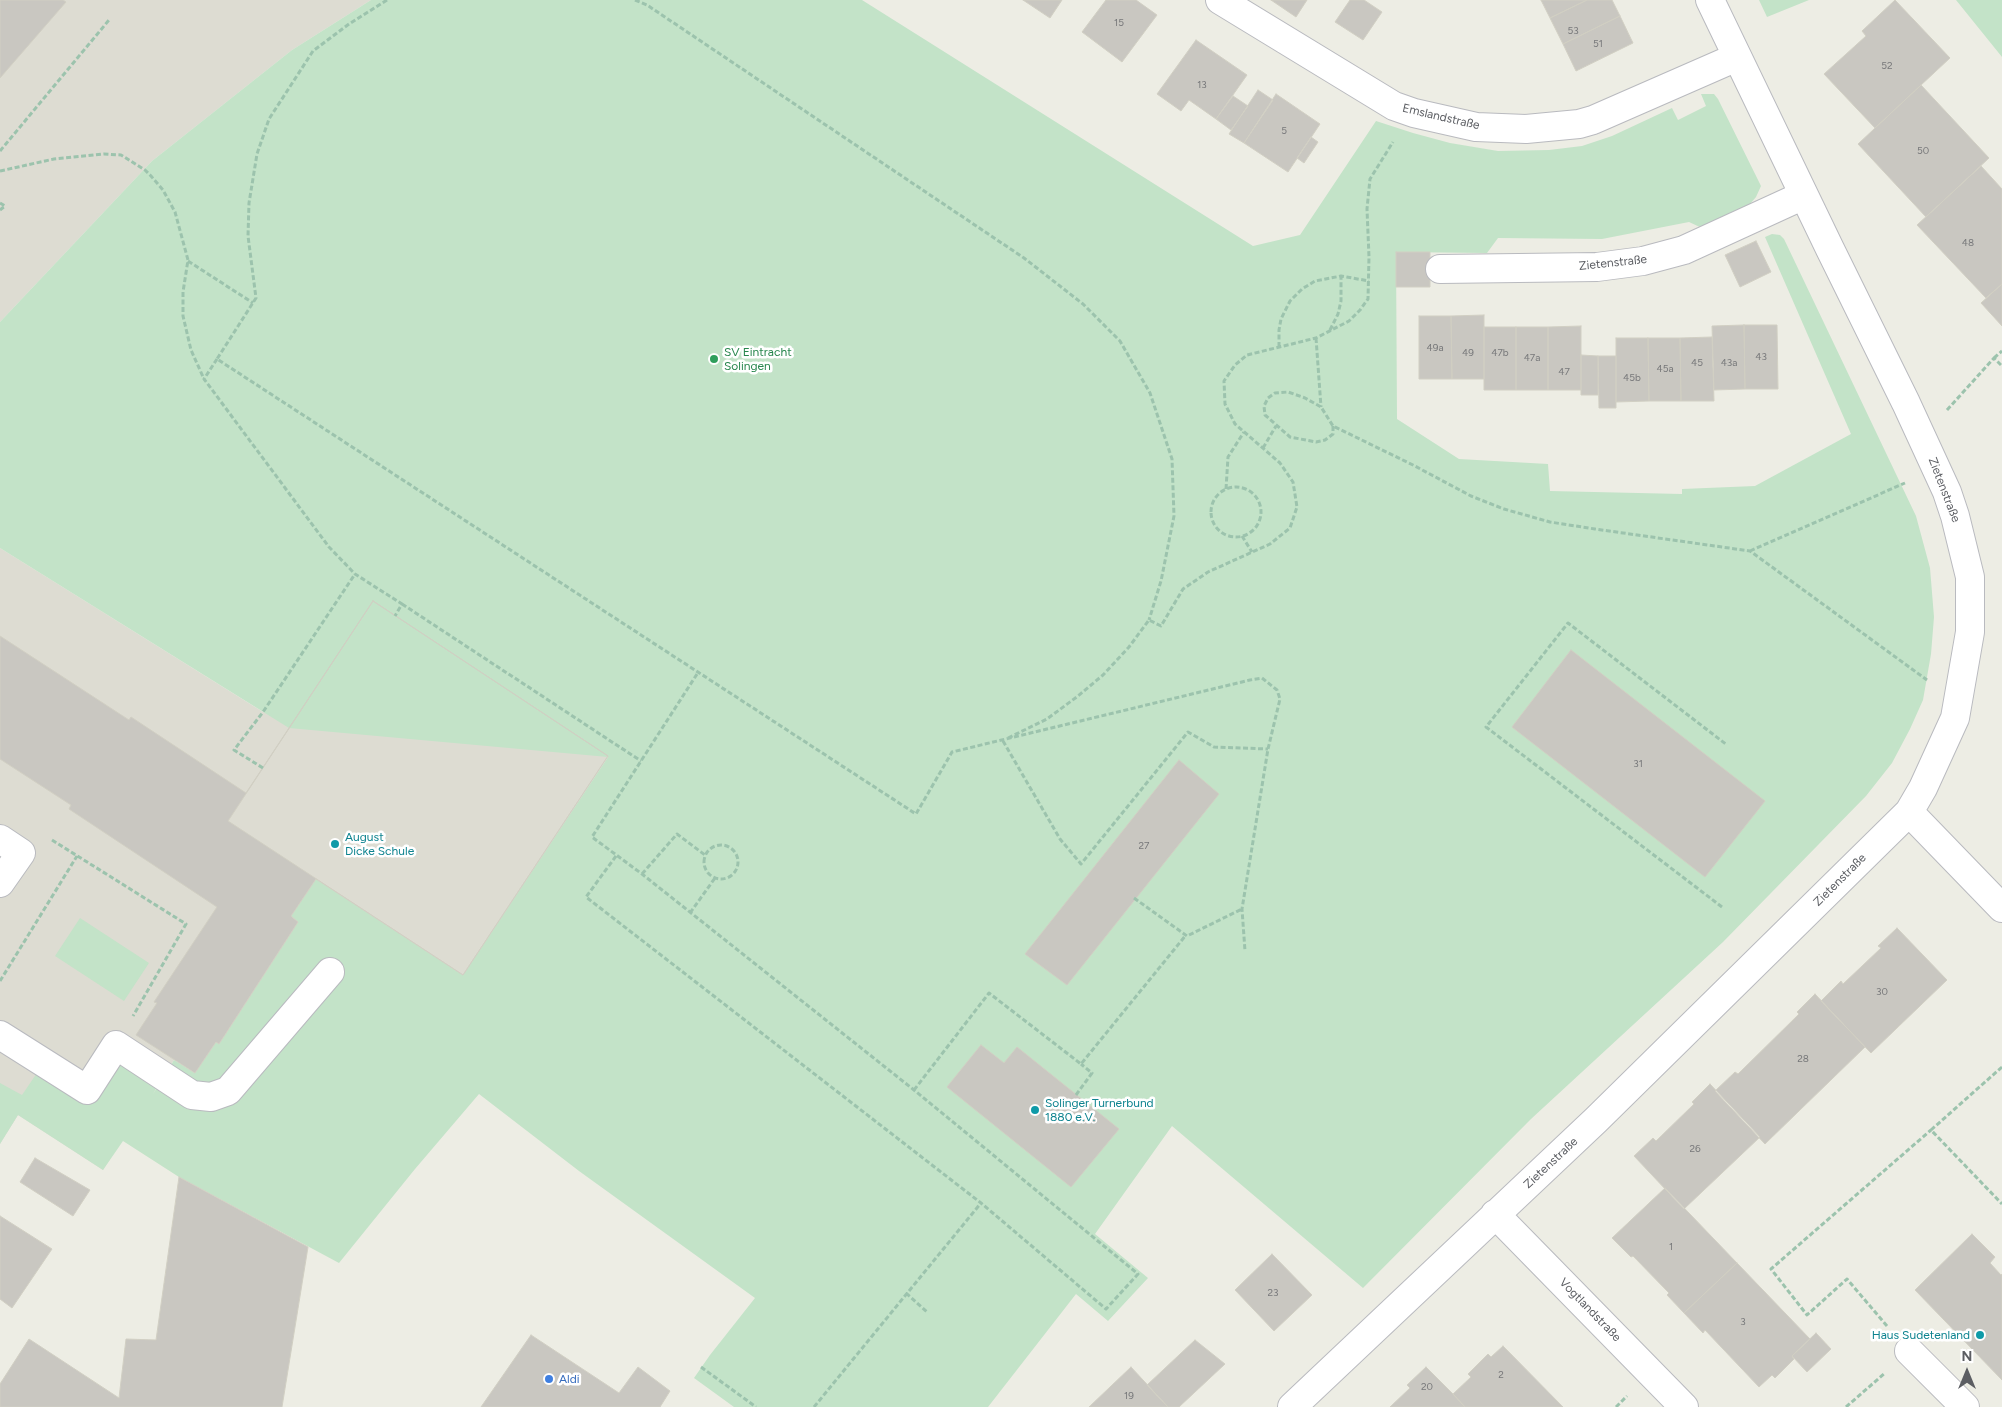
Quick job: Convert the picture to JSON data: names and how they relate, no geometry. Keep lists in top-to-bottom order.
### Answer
{
  "streets": {
    "street": ["Emslandstraße", "Zietenstraße", "Vogtlandstraße"]
  },
  "crossings": [
    ["Emslandstraße", "Zietenstraße"],
    ["Zietenstraße", "Vogtlandstraße"]
  ],
  "places": [
    "SV Eintracht Solingen",
    "August Dicke Schule",
    "Solinger Turnerbund 1880 e.V.",
    "Haus Sudetenland",
    "Aldi"
  ],
  "house_numbers": [
    "15",
    "53",
    "51",
    "52",
    "13",
    "5",
    "50",
    "48",
    "49a",
    "49",
    "47b",
    "43",
    "47a",
    "45",
    "43a",
    "45a",
    "47",
    "45b",
    "31",
    "27",
    "30",
    "28",
    "26",
    "1",
    "23",
    "3",
    "2",
    "20",
    "19"
  ],
  "north": "top"
}
